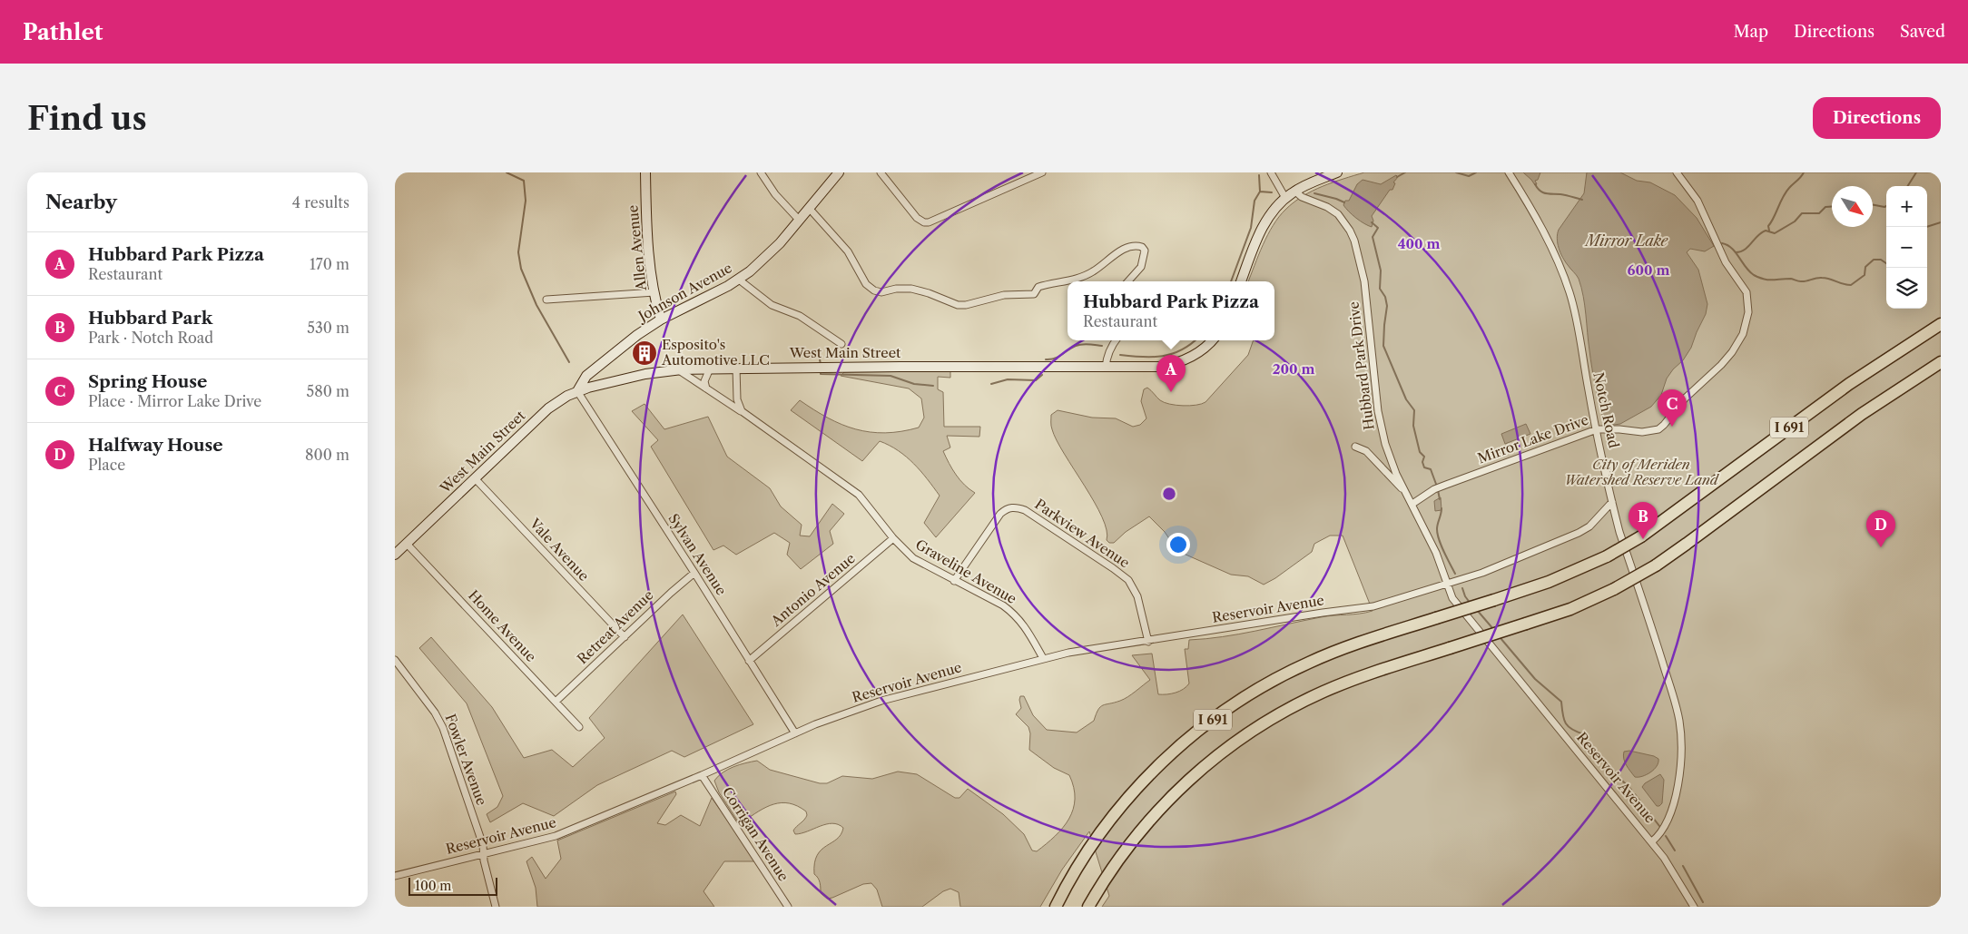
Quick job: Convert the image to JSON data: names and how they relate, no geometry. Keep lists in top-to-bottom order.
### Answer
{
  "streets": {
    "highway": ["I 691"],
    "main road": ["Allen Avenue", "Johnson Avenue", "West Main Street"],
    "street": [
      "Hubbard Park Drive",
      "Notch Road",
      "Mirror Lake Drive",
      "Parkview Avenue",
      "Vale Avenue",
      "Sylvan Avenue",
      "Graveline Avenue",
      "Antonio Avenue",
      "Reservoir Avenue",
      "Home Avenue",
      "Retreat Avenue",
      "Fowler Avenue",
      "Corrigan Avenue"
    ]
  },
  "crossings": [
    ["Allen Avenue", "Johnson Avenue"],
    ["Johnson Avenue", "West Main Street"],
    ["Johnson Avenue", "Sylvan Avenue"],
    ["West Main Street", "Vale Avenue"],
    ["West Main Street", "Sylvan Avenue"],
    ["West Main Street", "Graveline Avenue"],
    ["West Main Street", "Home Avenue"],
    ["Hubbard Park Drive", "Mirror Lake Drive"],
    ["Hubbard Park Drive", "Reservoir Avenue"],
    ["Notch Road", "Mirror Lake Drive"],
    ["Notch Road", "Reservoir Avenue"],
    ["Parkview Avenue", "Graveline Avenue"],
    ["Parkview Avenue", "Reservoir Avenue"],
    ["Vale Avenue", "Retreat Avenue"],
    ["Sylvan Avenue", "Antonio Avenue"],
    ["Sylvan Avenue", "Reservoir Avenue"],
    ["Sylvan Avenue", "Retreat Avenue"],
    ["Graveline Avenue", "Antonio Avenue"],
    ["Graveline Avenue", "Reservoir Avenue"],
    ["Reservoir Avenue", "Fowler Avenue"],
    ["Reservoir Avenue", "Corrigan Avenue"],
    ["Home Avenue", "Retreat Avenue"]
  ],
  "water": ["Mirror Lake"],
  "parks": ["City of Meriden Watershed Reserve Land"],
  "places": {
    "building": ["Esposito's Automotive LLC"]
  },
  "scale_bar": "100 m",
  "north": "bottom right",
  "page": {
    "header": "Pathlet",
    "nav": ["Map", "Directions", "Saved"],
    "buttons": "Directions",
    "title": "Find us",
    "heading": ["Nearby", "4 results"],
    "map_buttons": ["+", "−"],
    "list": [
      {
        "mark": "A",
        "name": "Hubbard Park Pizza",
        "note": "Restaurant",
        "value": "170 m"
      },
      {
        "mark": "B",
        "name": "Hubbard Park",
        "note": "Park · Notch Road",
        "value": "530 m"
      },
      {
        "mark": "C",
        "name": "Spring House",
        "note": "Place · Mirror Lake Drive",
        "value": "580 m"
      },
      {
        "mark": "D",
        "name": "Halfway House",
        "note": "Place",
        "value": "800 m"
      }
    ],
    "popup": ["Hubbard Park Pizza", "Restaurant"],
    "pins": [
      "A",
      "C",
      "B",
      "D"
    ],
    "scale": "100 m"
  },
  "rings": ["400 m", "600 m", "200 m"]
}
